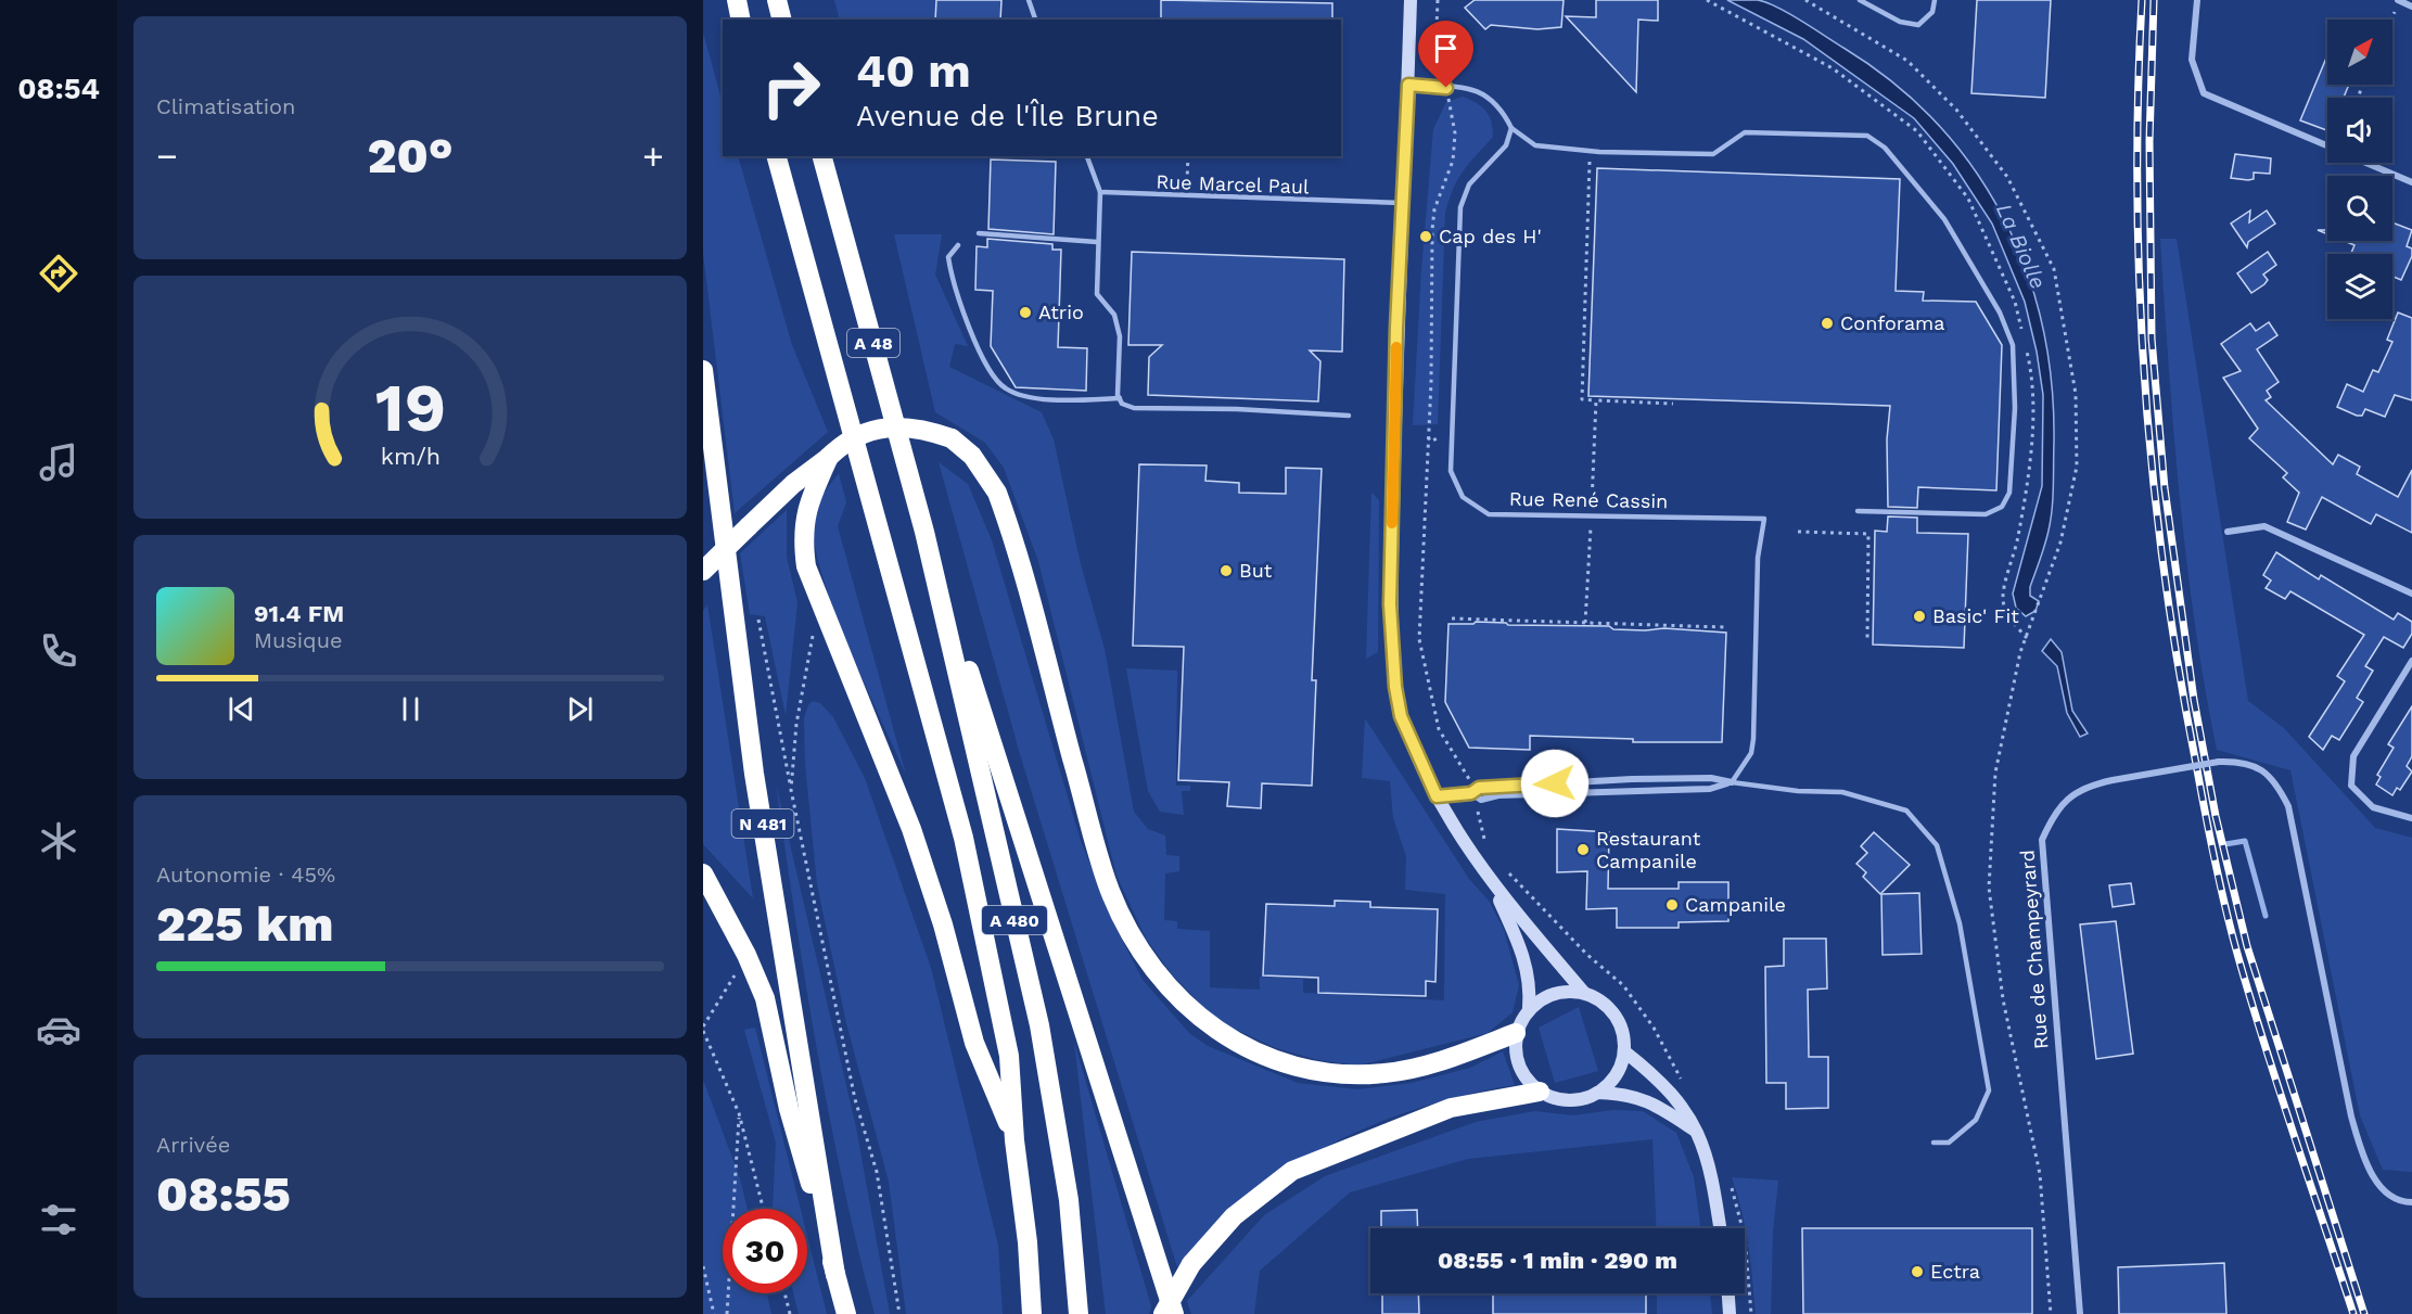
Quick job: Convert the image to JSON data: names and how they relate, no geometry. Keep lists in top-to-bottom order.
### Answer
{
  "streets": {
    "highway": ["A 48", "N 481", "A 480"],
    "street": ["Rue de Champeyrard"],
    "lane": ["Rue Marcel Paul", "Rue René Cassin"]
  },
  "crossings": [
    ["A 48", "A 480"]
  ],
  "water": ["La Biolle"],
  "places": [
    "Cap des H'",
    "Atrio",
    "Conforama",
    "But",
    "Basic' Fit",
    "Restaurant Campanile",
    "Campanile",
    "Ectra"
  ],
  "north": "top right",
  "page": {
    "tabs": "08:54",
    "tile": [
      "Climatisation",
      ["Autonomie · 45%", "225 km"],
      ["Arrivée", "08:55"]
    ],
    "turn": ["40 m", "Avenue de l'Île Brune"],
    "heat": ["−", "20°", "+"],
    "song": ["91.4 FM", "Musique"],
    "limit": "30",
    "trip": "08:55 · 1 min · 290 m",
    "gauge": ["19", "km/h"]
  }
}
